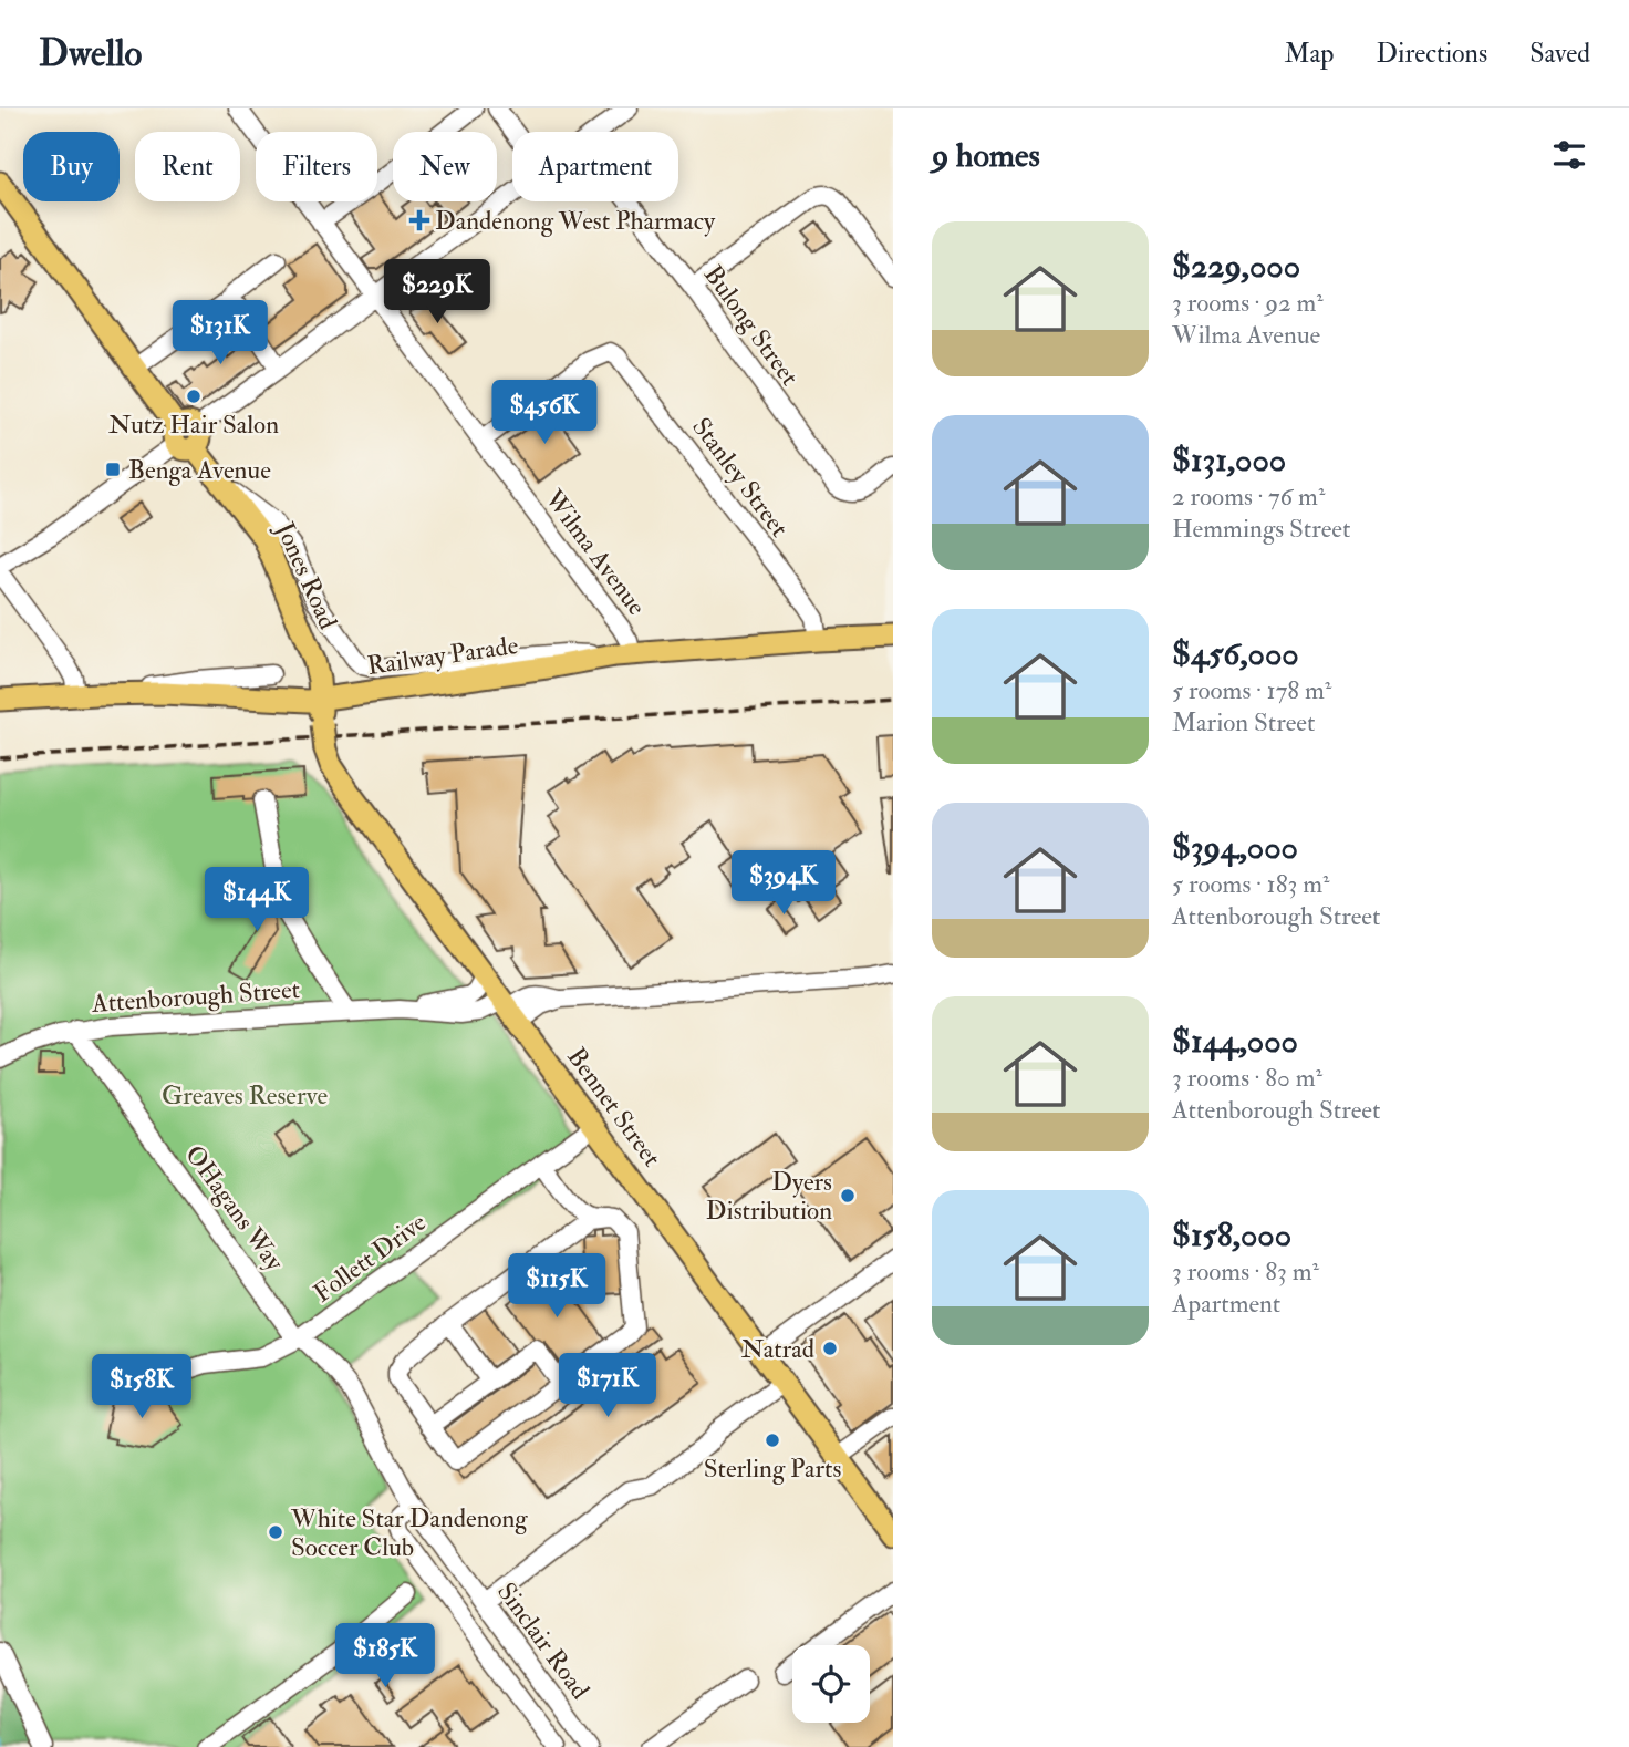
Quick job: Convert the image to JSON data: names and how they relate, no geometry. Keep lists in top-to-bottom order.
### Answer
{
  "streets": {
    "main road": ["Jones Road", "Railway Parade", "Bennet Street"],
    "street": [
      "Bulong Street",
      "Stanley Street",
      "Wilma Avenue",
      "Attenborough Street",
      "OHagans Way",
      "Follett Drive",
      "Sinclair Road"
    ]
  },
  "crossings": [
    ["Stanley Street", "Wilma Avenue"],
    ["Stanley Street", "Railway Parade"],
    ["Wilma Avenue", "Railway Parade"],
    ["Jones Road", "Railway Parade"],
    ["Jones Road", "Bennet Street"],
    ["Railway Parade", "Bennet Street"],
    ["Attenborough Street", "Bennet Street"],
    ["Attenborough Street", "OHagans Way"],
    ["Bennet Street", "Follett Drive"],
    ["OHagans Way", "Follett Drive"],
    ["OHagans Way", "Sinclair Road"]
  ],
  "parks": ["Greaves Reserve"],
  "places": {
    "health": ["Dandenong West Pharmacy"],
    "other": [
      "Nutz Hair Salon",
      "Dyers Distribution",
      "Natrad",
      "Sterling Parts",
      "White Star Dandenong Soccer Club"
    ],
    "transit": ["Benga Avenue"]
  },
  "page": {
    "header": "Dwello",
    "nav": ["Map", "Directions", "Saved"],
    "heading": "9 homes",
    "chip": [
      "Buy",
      "Rent",
      "Filters",
      "New",
      "Apartment"
    ],
    "list": [
      {
        "name": "$229,000",
        "note": "3 rooms · 92 m² · Wilma Avenue"
      },
      {
        "name": "$131,000",
        "note": "2 rooms · 76 m² · Hemmings Street"
      },
      {
        "name": "$456,000",
        "note": "5 rooms · 178 m² · Marion Street"
      },
      {
        "name": "$394,000",
        "note": "5 rooms · 183 m² · Attenborough Street"
      },
      {
        "name": "$144,000",
        "note": "3 rooms · 80 m² · Attenborough Street"
      },
      {
        "name": "$158,000",
        "note": "3 rooms · 83 m² · Apartment"
      }
    ],
    "price": [
      "$229K",
      "$131K",
      "$456K",
      "$394K",
      "$144K",
      "$115K",
      "$171K",
      "$158K",
      "$185K"
    ]
  }
}
